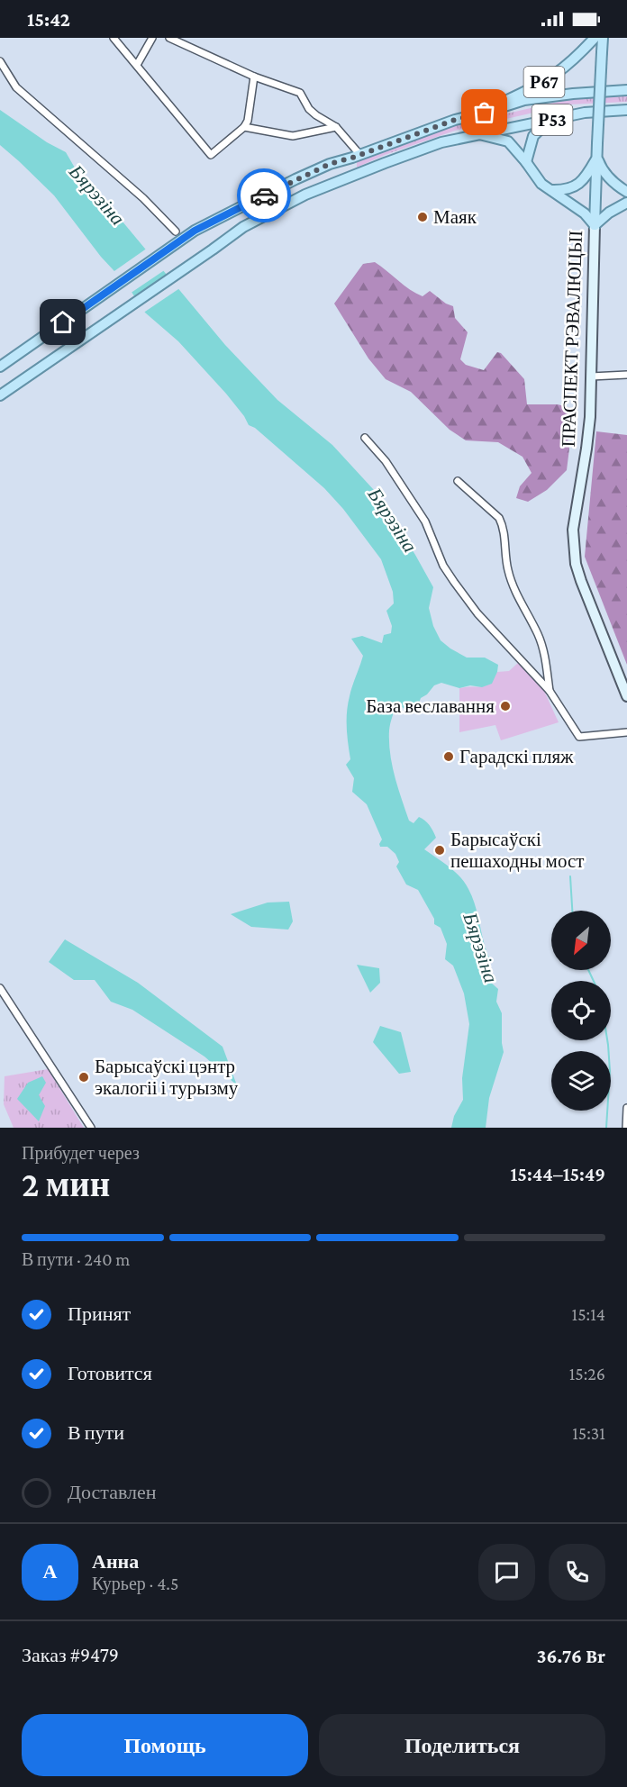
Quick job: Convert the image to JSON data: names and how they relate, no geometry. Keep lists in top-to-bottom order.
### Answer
{
  "streets": {
    "main road": ["Р67", "Р53", "ПРАСПЕКТ РЭВАЛЮЦЫІ"]
  },
  "crossings": [
    ["Р67", "Р53"]
  ],
  "water": ["Бярэзіна"],
  "places": [
    "Маяк",
    "База веславання",
    "Гарадскі пляж",
    "Барысаўскі пешаходны мост",
    "Барысаўскі цэнтр экалогіі і турызму"
  ],
  "north": "bottom left",
  "page": {
    "status": "15:42",
    "heading": ["2 мин", "Прибудет через", "15:44–15:49"],
    "panel": [
      "Анна",
      "Курьер · 4.5",
      "Заказ #9479",
      "36.76 Br"
    ],
    "bar": "В пути · 240 m",
    "list": [
      ["Принят", "15:14"],
      ["Готовится", "15:26"],
      ["В пути", "15:31"],
      "Доставлен"
    ],
    "round": "А",
    "buttons": ["Помощь", "Поделиться"]
  }
}
